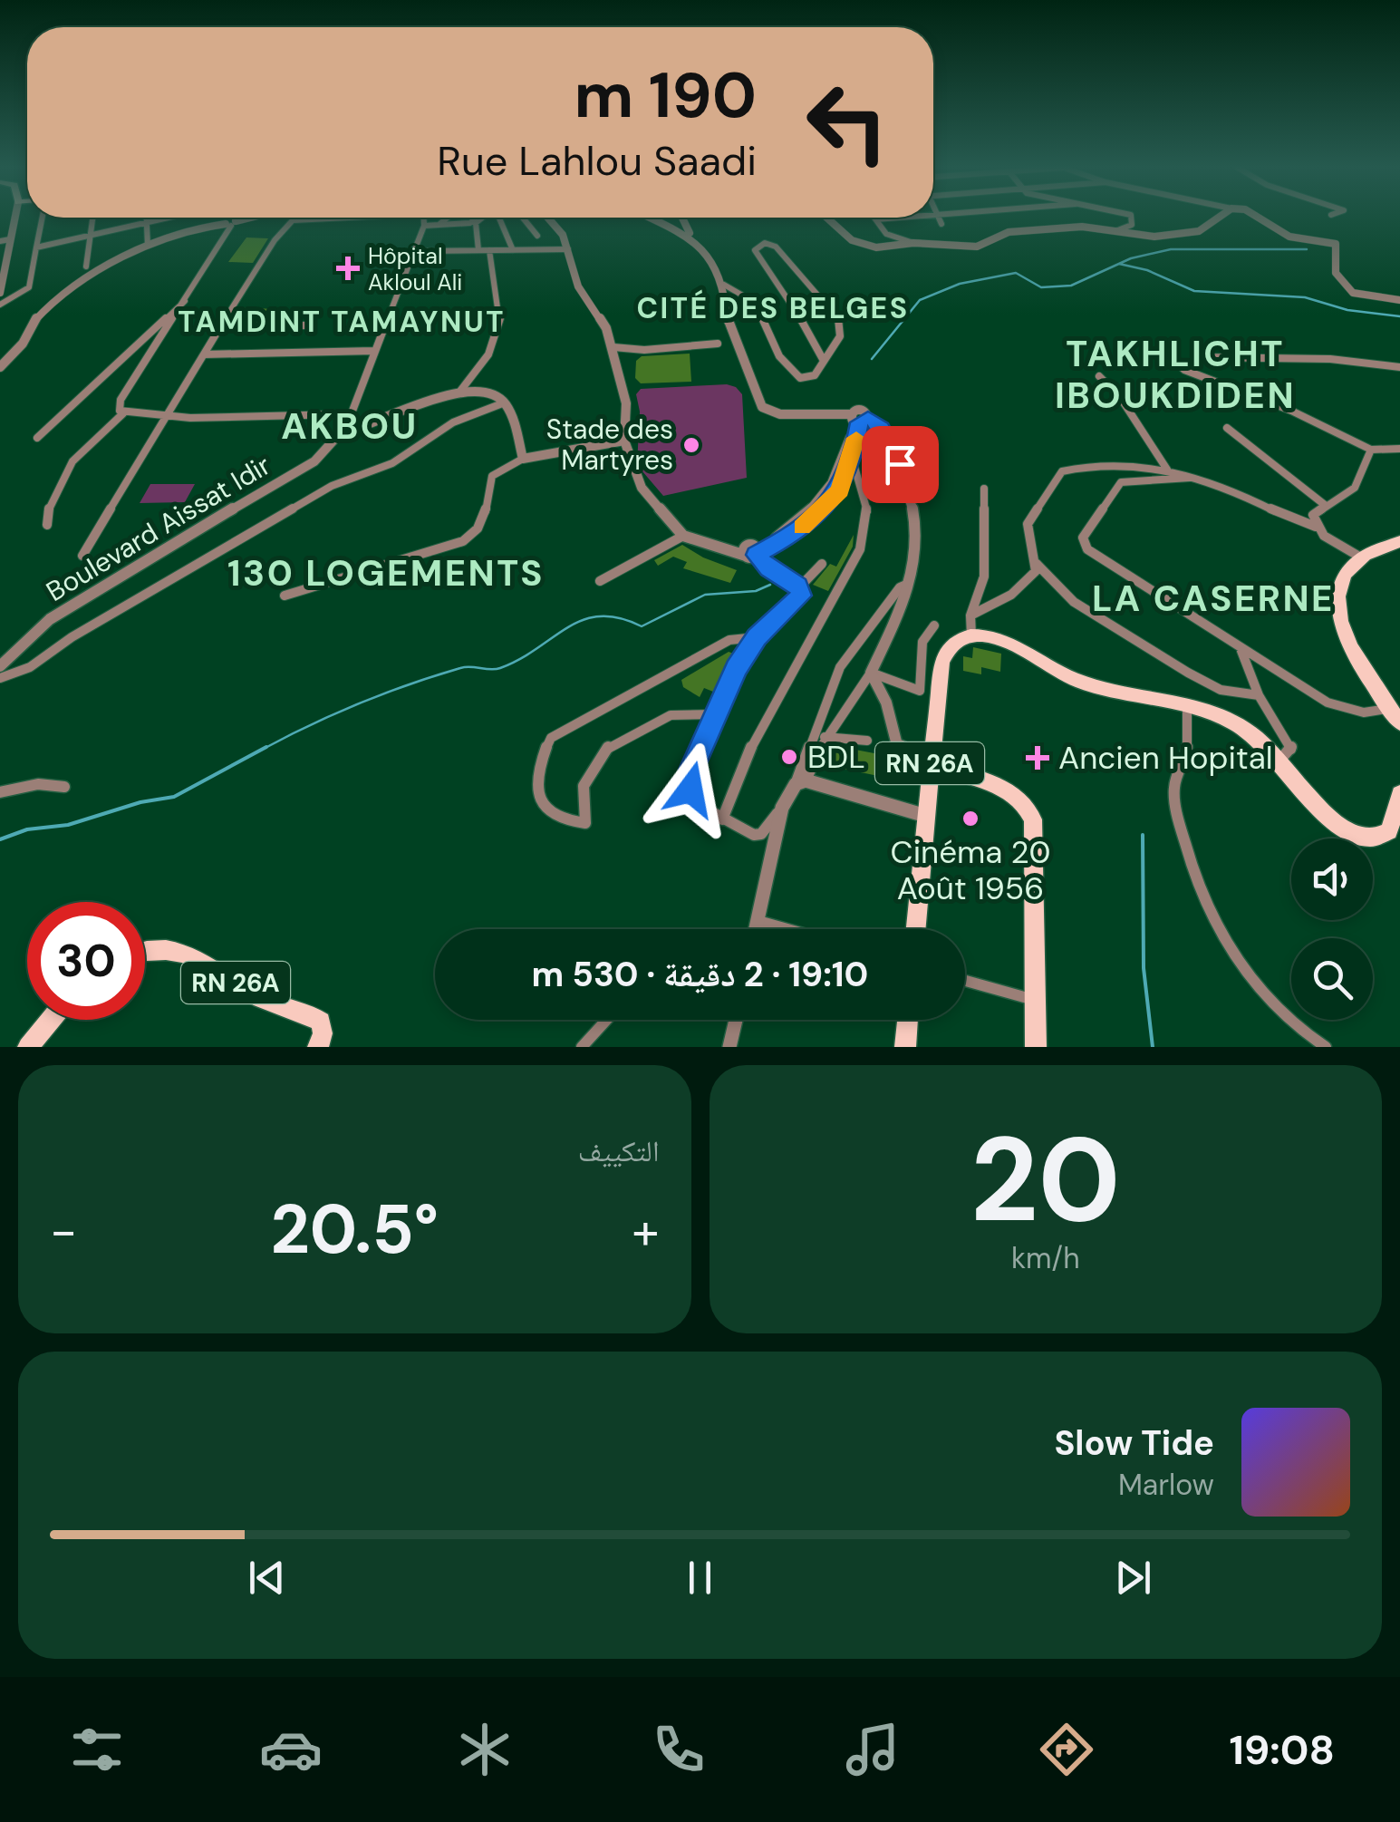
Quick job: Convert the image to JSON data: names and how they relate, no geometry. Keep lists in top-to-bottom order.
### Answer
{
  "streets": {
    "main road": ["RN 26A"],
    "street": ["Boulevard Aissat Idir"]
  },
  "districts": [
    "CITÉ DES BELGES",
    "TAMDINT TAMAYNUT",
    "TAKHLICHT IBOUKDIDEN",
    "AKBOU",
    "130 LOGEMENTS",
    "LA CASERNE"
  ],
  "places": {
    "health": ["Hôpital Akloul Ali", "Ancien Hopital"],
    "other": ["Stade des Martyres", "BDL", "Cinéma 20 Août 1956"]
  },
  "page": {
    "turn": ["190 m", "Rue Lahlou Saadi"],
    "limit": "30",
    "trip": "19:10 · 2 دقيقة · 530 m",
    "tile": [
      ["20", "km/h"],
      "التكييف"
    ],
    "heat": ["−", "20.5°", "+"],
    "song": ["Slow Tide", "Marlow"],
    "tabs": "19:08"
  }
}
